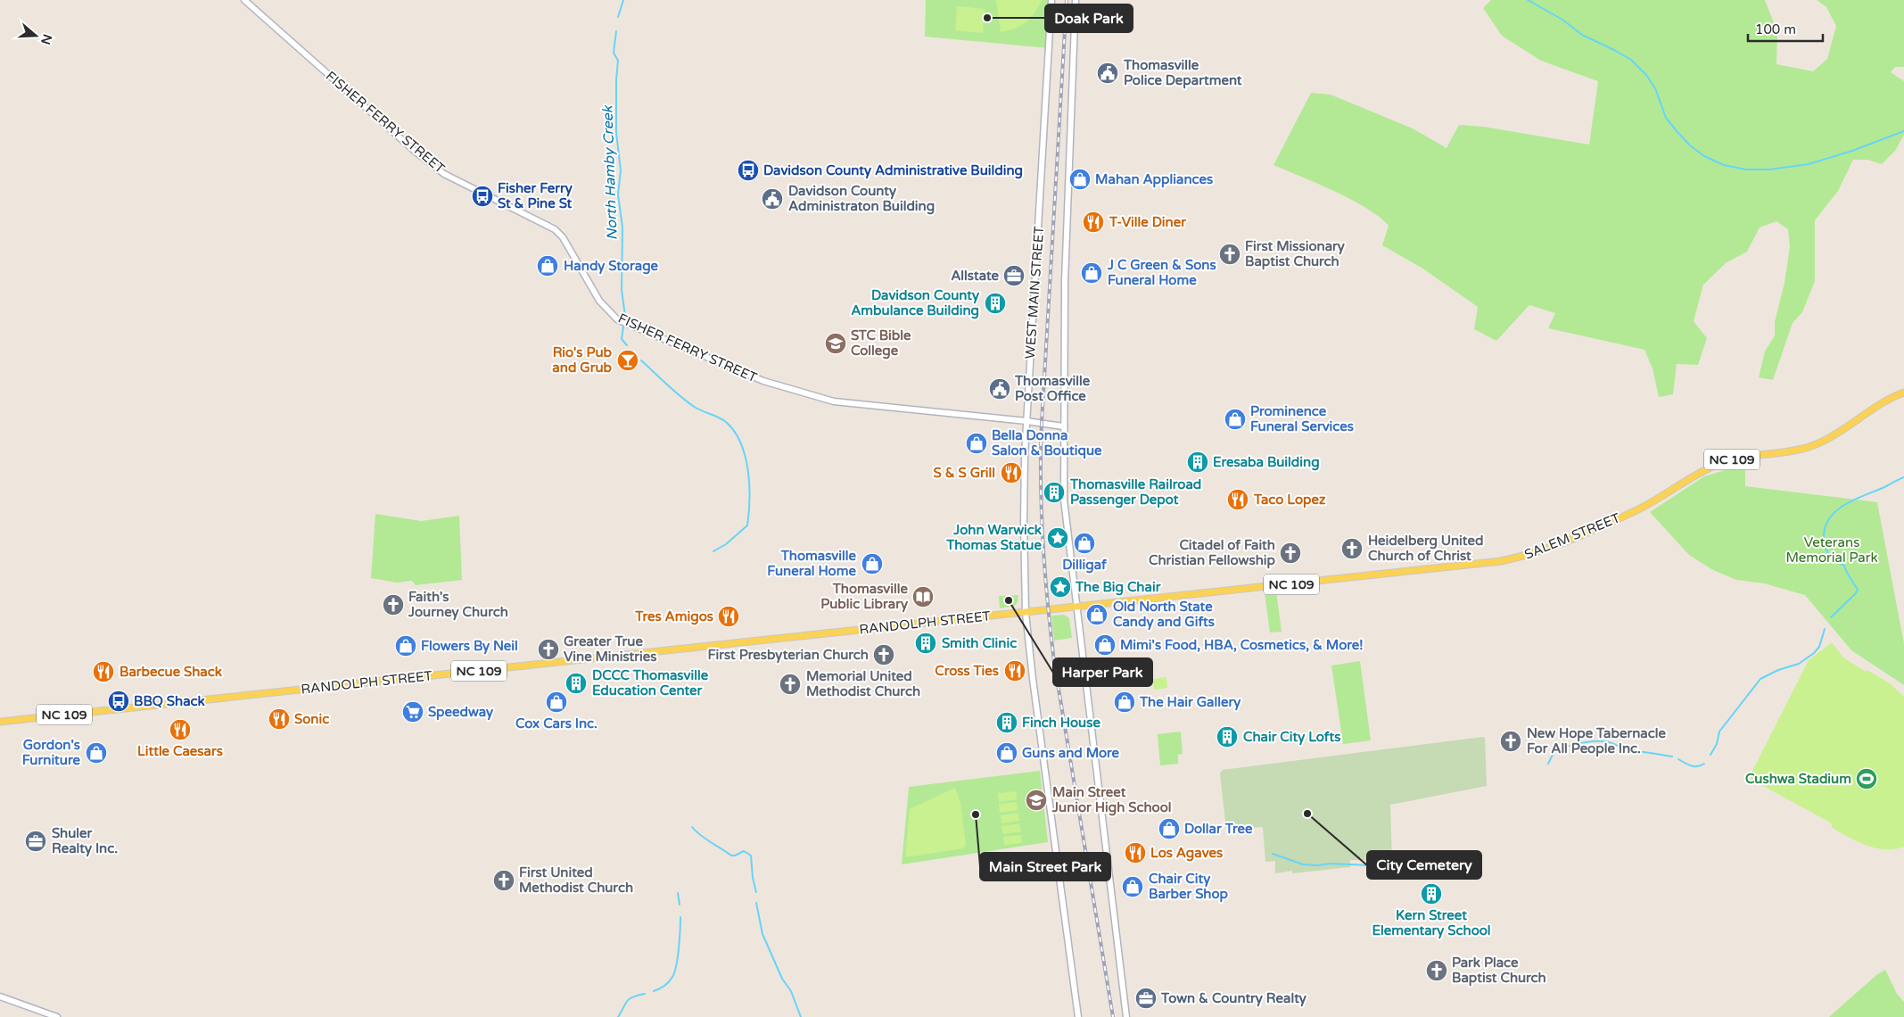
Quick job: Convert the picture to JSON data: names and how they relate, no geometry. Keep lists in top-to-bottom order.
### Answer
{
  "streets": {
    "main road": ["NC 109", "SALEM STREET", "RANDOLPH STREET"],
    "street": ["FISHER FERRY STREET", "WEST MAIN STREET"]
  },
  "crossings": [
    ["FISHER FERRY STREET", "WEST MAIN STREET"],
    ["WEST MAIN STREET", "SALEM STREET"],
    ["WEST MAIN STREET", "RANDOLPH STREET"],
    ["SALEM STREET", "RANDOLPH STREET"]
  ],
  "water": ["North Hamby Creek"],
  "parks": ["Veterans Memorial Park"],
  "places": {
    "other": [
      "Doak Park",
      "Harper Park",
      "City Cemetery",
      "Main Street Park"
    ],
    "public building": ["Thomasville Police Department", "Davidson County Administraton Building", "Thomasville Post Office"],
    "bus stop": ["Davidson County Administrative Building", "Fisher Ferry St & Pine St", "BBQ Shack"],
    "shop": [
      "Mahan Appliances",
      "Handy Storage",
      "J C Green & Sons Funeral Home",
      "Prominence Funeral Services",
      "Bella Donna Salon & Boutique",
      "Dilligaf",
      "Thomasville Funeral Home",
      "Old North State Candy and Gifts",
      "Mimi's Food, HBA, Cosmetics, & More!",
      "Flowers By Neil",
      "Cox Cars Inc.",
      "The Hair Gallery",
      "Gordon's Furniture",
      "Guns and More",
      "Dollar Tree",
      "Chair City Barber Shop"
    ],
    "restaurant": [
      "T-Ville Diner",
      "S & S Grill",
      "Taco Lopez",
      "Tres Amigos",
      "Cross Ties",
      "Barbecue Shack",
      "Sonic",
      "Little Caesars",
      "Los Agaves"
    ],
    "church": [
      "First Missionary Baptist Church",
      "Heidelberg United Church of Christ",
      "Citadel of Faith Christian Fellowship",
      "Faith's Journey Church",
      "Greater True Vine Ministries",
      "First Presbyterian Church",
      "Memorial United Methodist Church",
      "New Hope Tabernacle For All People Inc.",
      "First United Methodist Church",
      "Park Place Baptist Church"
    ],
    "office": ["Allstate", "Shuler Realty Inc.", "Town & Country Realty"],
    "building": [
      "Davidson County Ambulance Building",
      "Eresaba Building",
      "Thomasville Railroad Passenger Depot",
      "Smith Clinic",
      "DCCC Thomasville Education Center",
      "Finch House",
      "Chair City Lofts",
      "Kern Street Elementary School"
    ],
    "school or university": ["STC Bible College", "Main Street Junior High School"],
    "bar": ["Rio's Pub and Grub"],
    "place": ["John Warwick Thomas Statue", "The Big Chair"],
    "library": ["Thomasville Public Library"],
    "supermarket": ["Speedway"],
    "sports": ["Cushwa Stadium"]
  },
  "scale_bar": "100 m",
  "north": "right"
}
